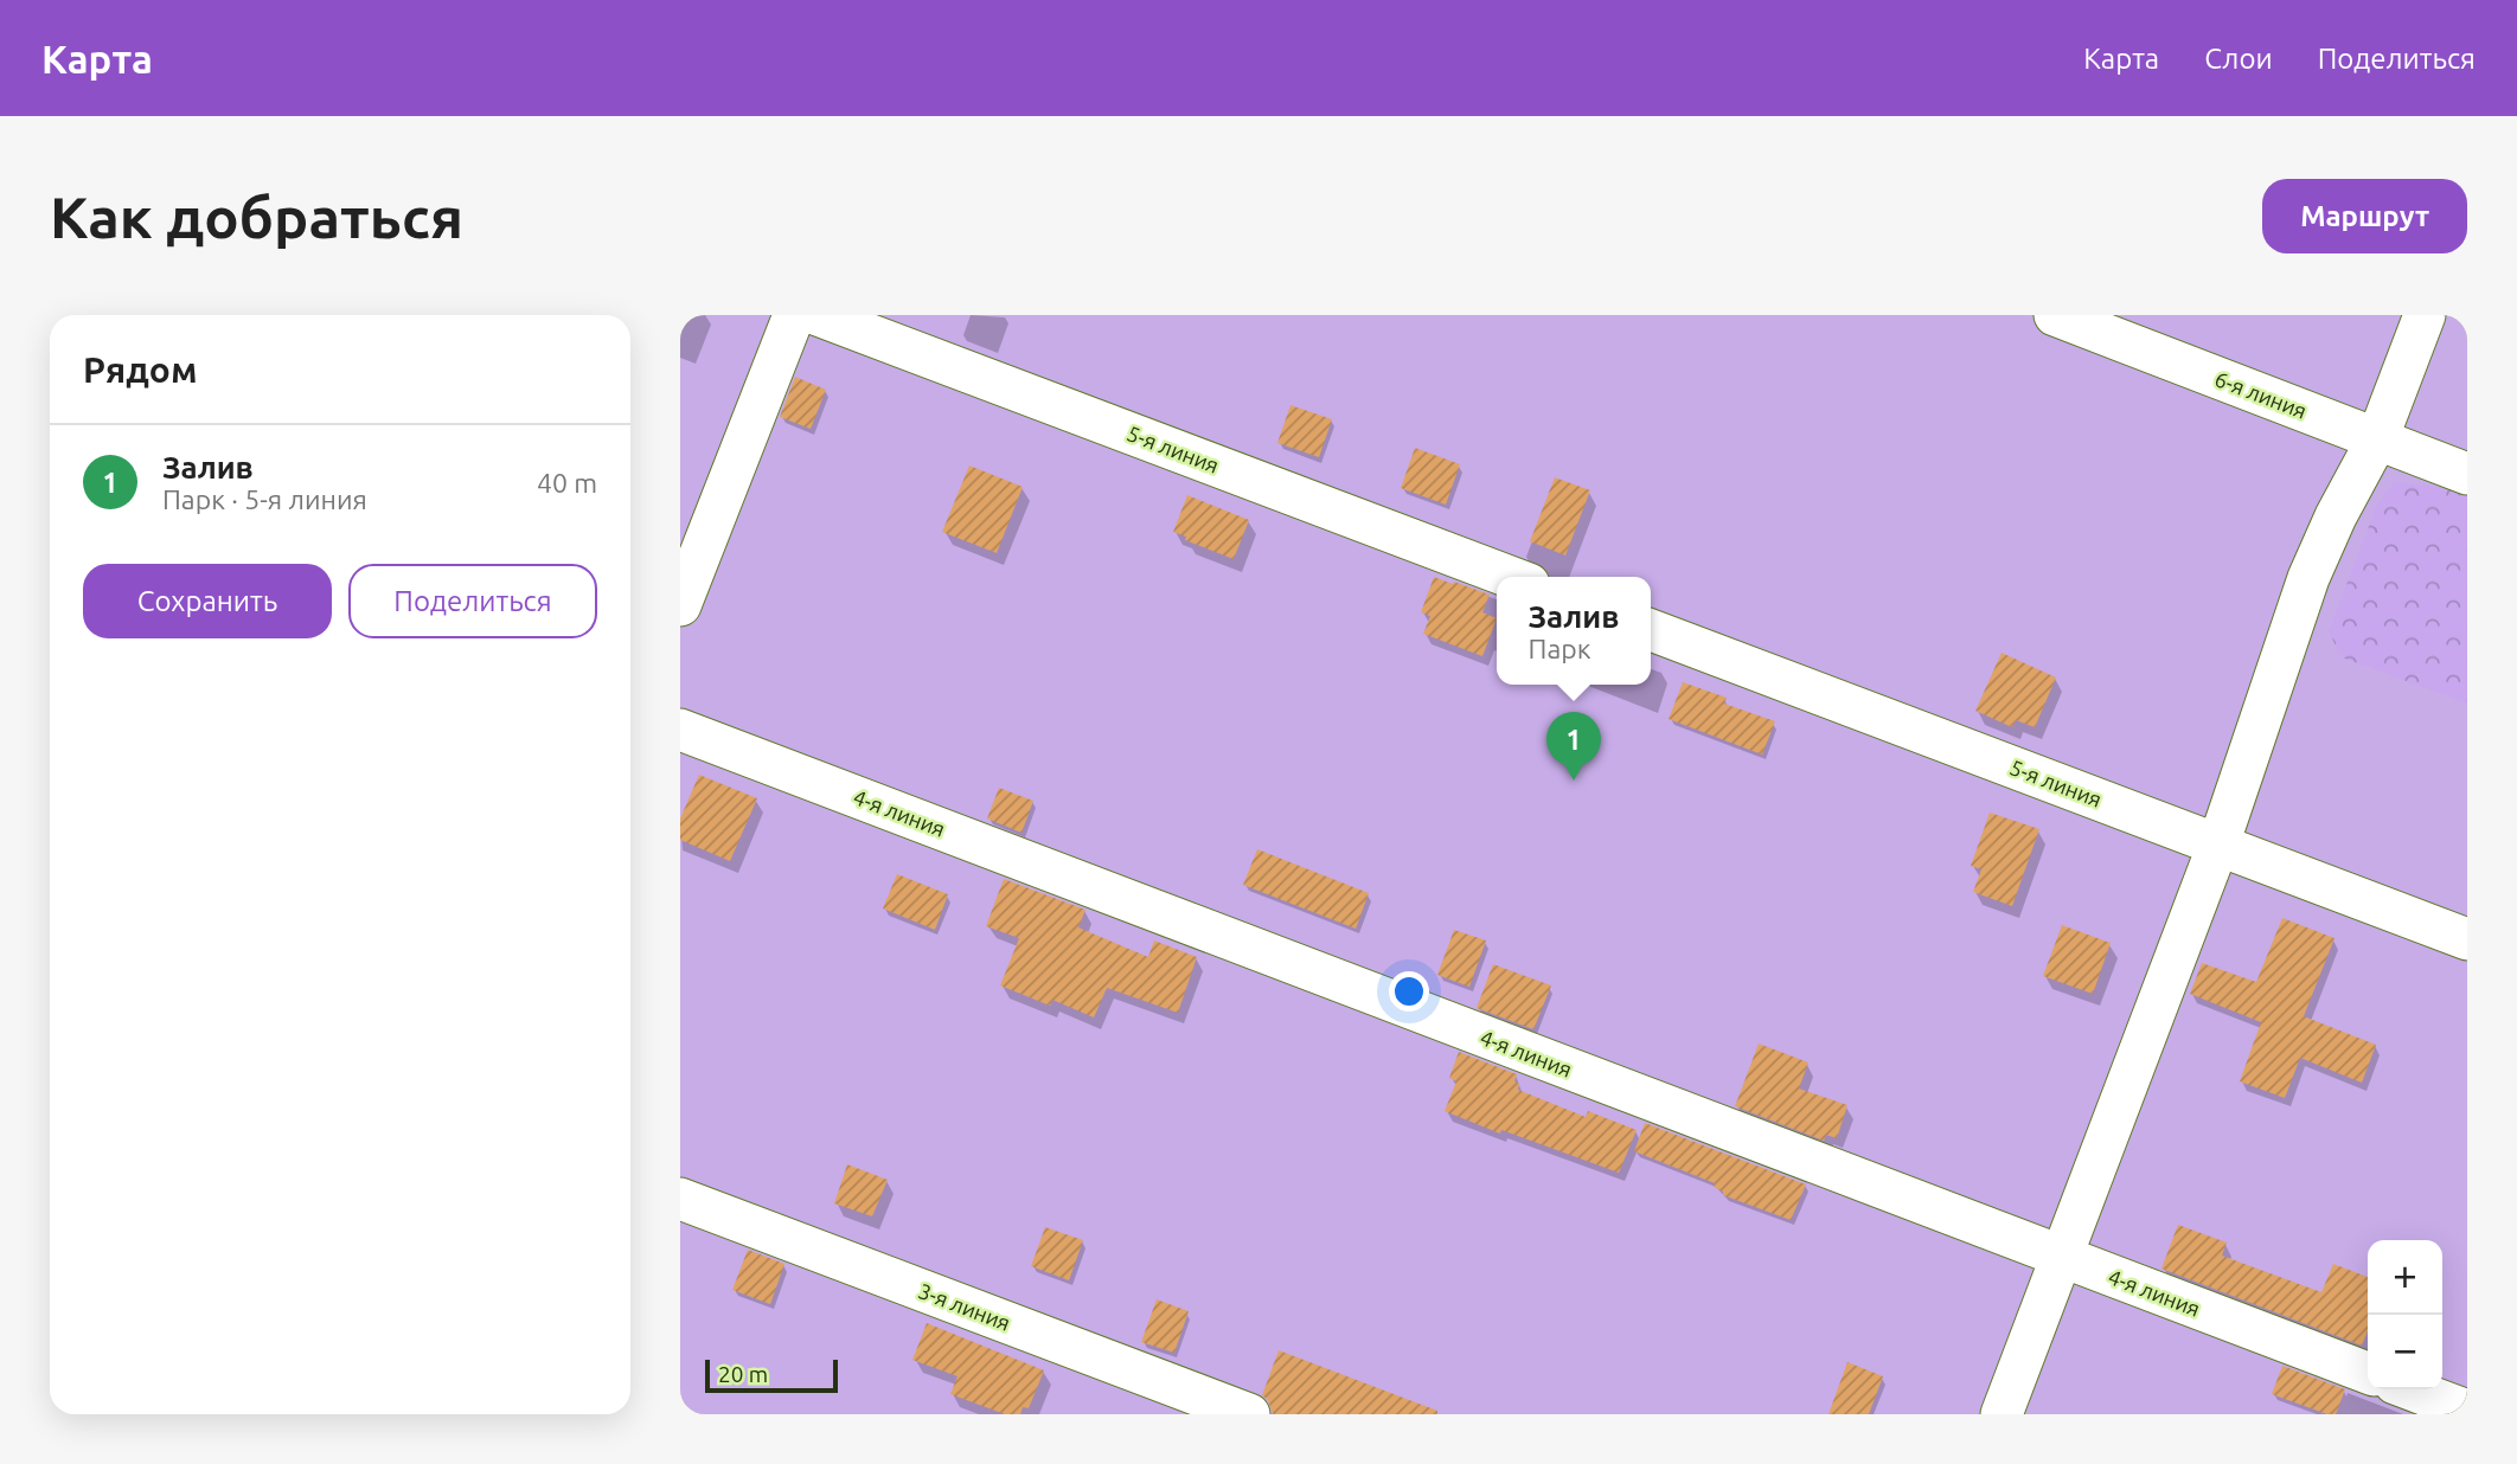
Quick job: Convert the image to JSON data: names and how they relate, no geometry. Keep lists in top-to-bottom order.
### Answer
{
  "streets": {
    "street": [
      "6-я линия",
      "5-я линия",
      "4-я линия",
      "3-я линия"
    ]
  },
  "scale_bar": "20 m",
  "page": {
    "header": "Карта",
    "nav": ["Карта", "Слои", "Поделиться"],
    "buttons": [
      "Маршрут",
      ["Сохранить", "Поделиться"]
    ],
    "title": "Как добраться",
    "heading": "Рядом",
    "list": [
      {
        "mark": "1",
        "name": "Залив",
        "note": "Парк · 5-я линия",
        "value": "40 m"
      }
    ],
    "popup": ["Залив", "Парк"],
    "pins": "1",
    "map_buttons": ["+", "−"],
    "scale": "20 m"
  }
}
